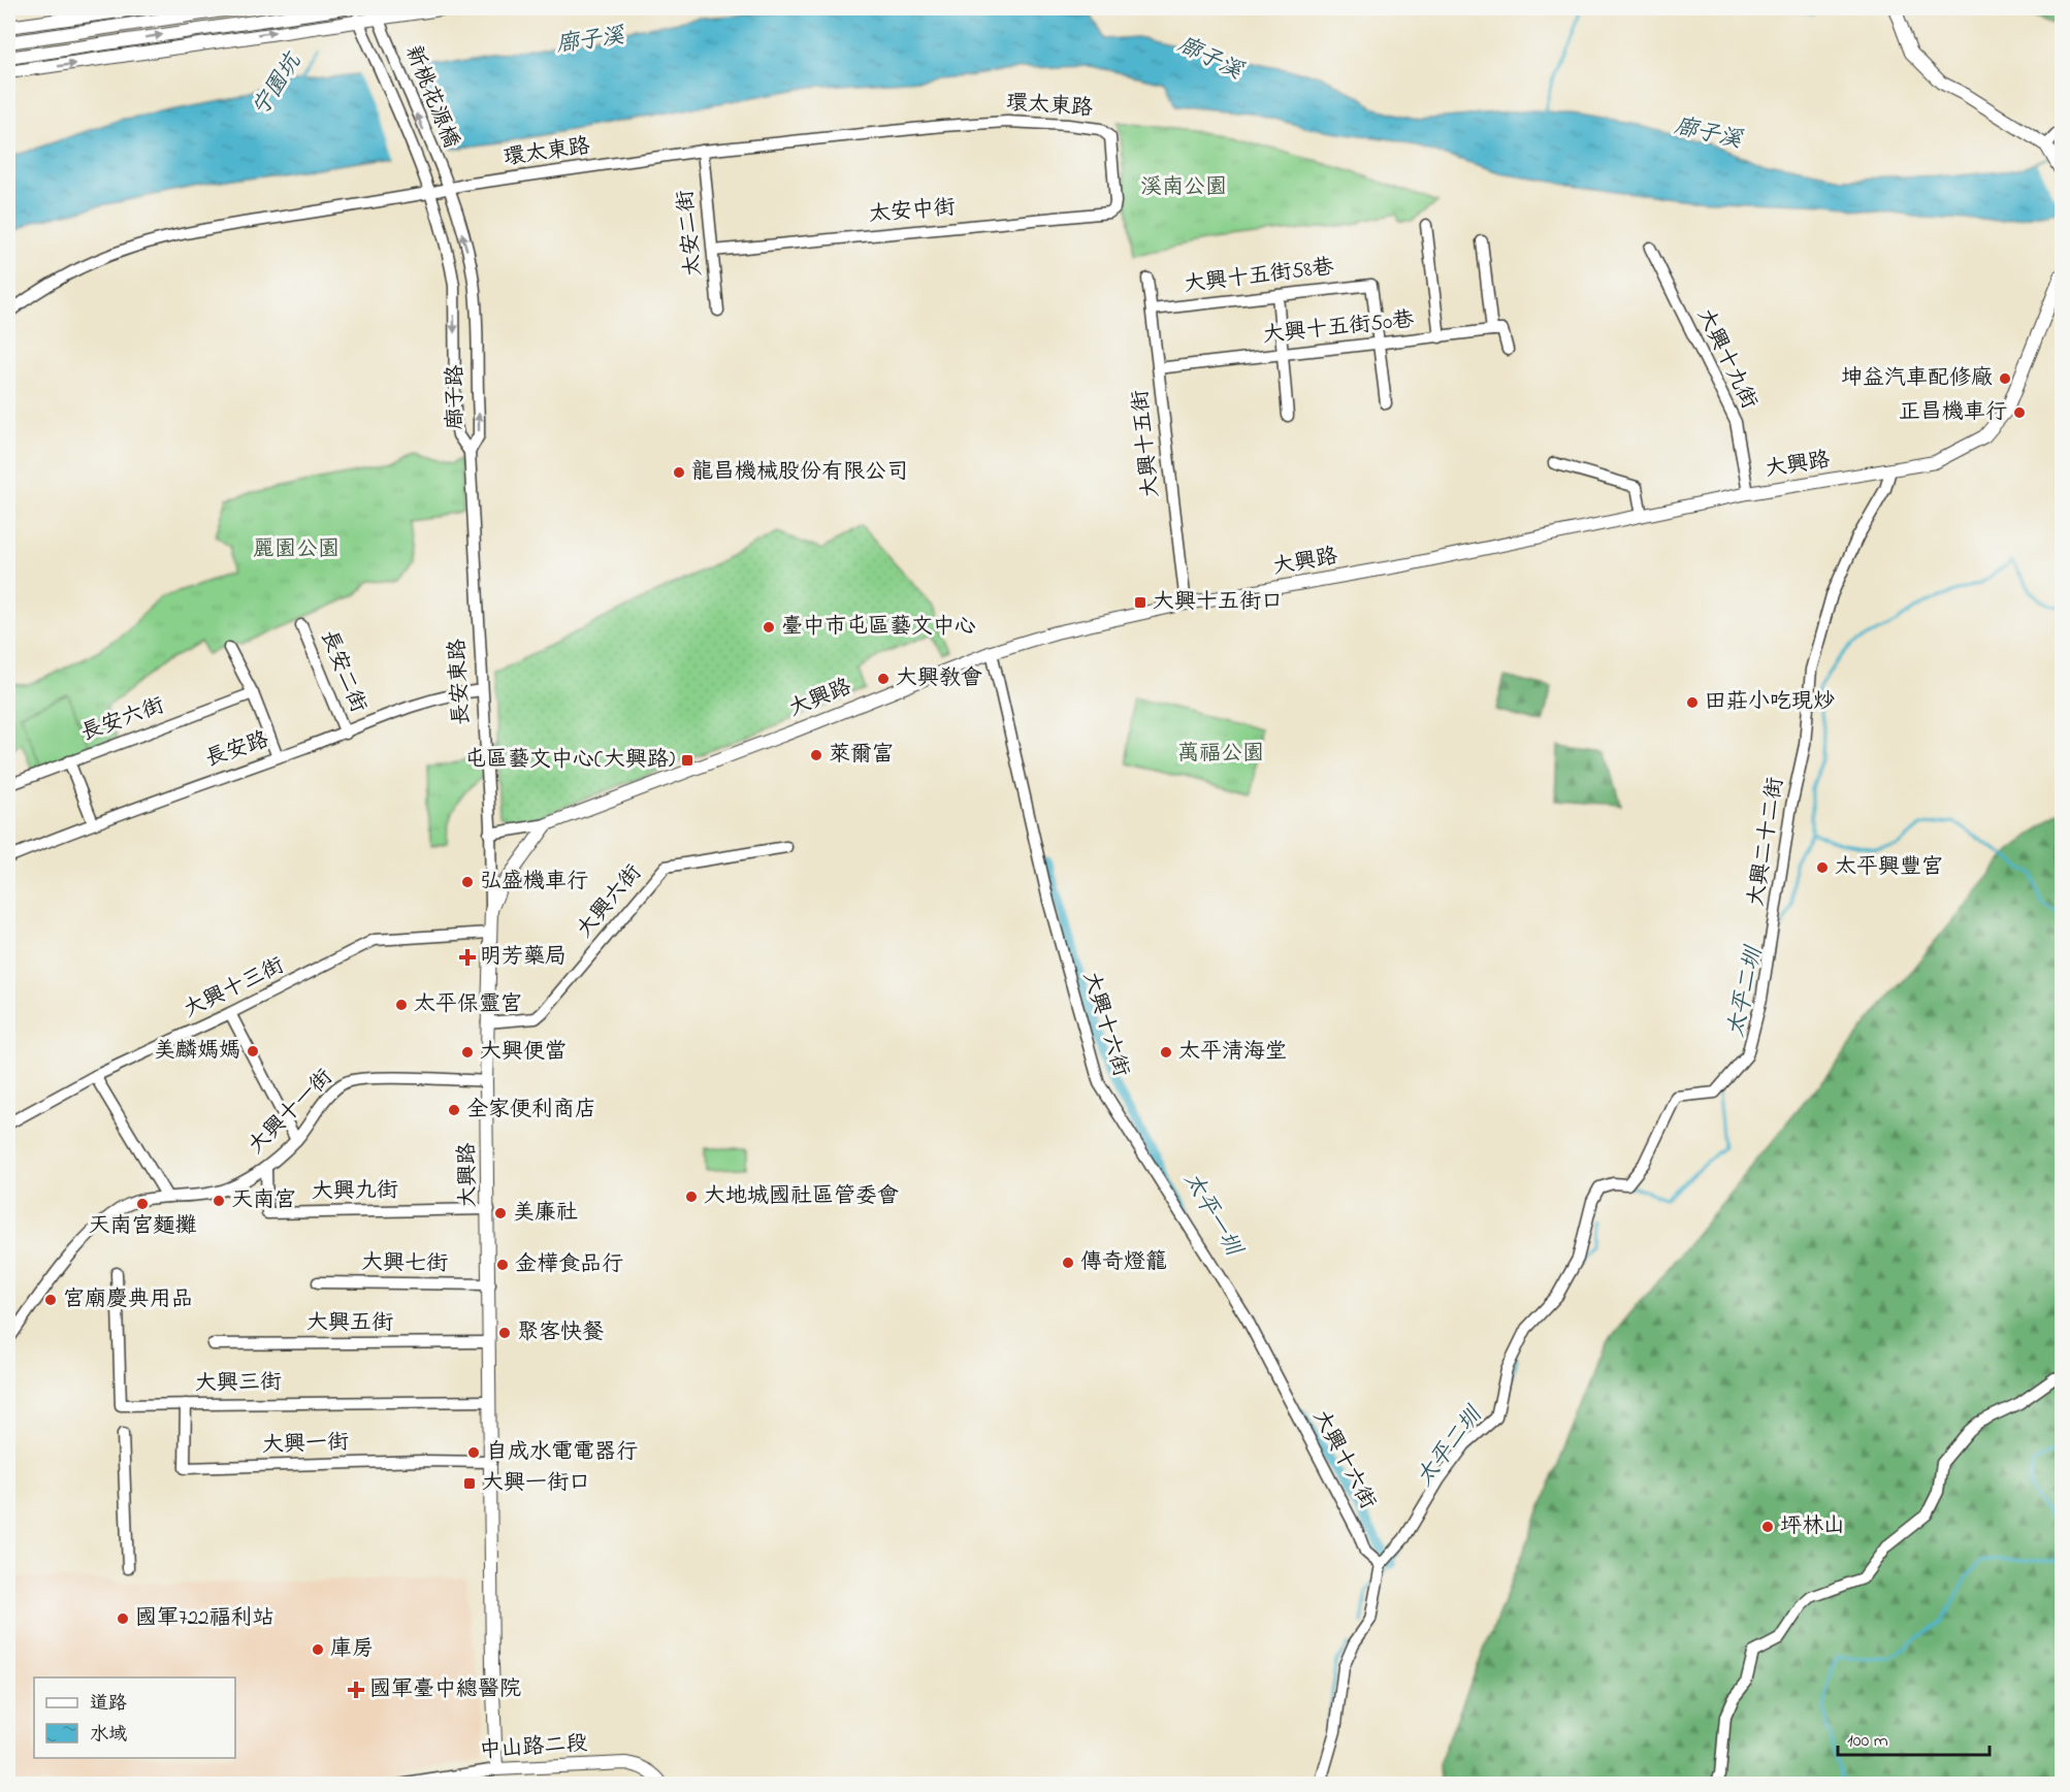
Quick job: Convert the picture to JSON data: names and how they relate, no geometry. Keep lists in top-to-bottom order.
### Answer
{
  "streets": {
    "main road": ["大興路", "中山路二段"],
    "street": [
      "新桃花源橋",
      "環太東路",
      "太安中街",
      "太安二街",
      "大興十五街58巷",
      "大興十五街50巷",
      "大興十九街",
      "廍子路",
      "大興十五街",
      "長安二街",
      "長安東路",
      "長安六街",
      "長安路",
      "大興二十二街",
      "大興六街",
      "大興十三街",
      "大興十六街",
      "大興十一街",
      "大興九街",
      "大興七街",
      "大興五街",
      "大興三街",
      "大興一街"
    ]
  },
  "crossings": [
    ["新桃花源橋", "環太東路"],
    ["新桃花源橋", "廍子路"],
    ["環太東路", "太安中街"],
    ["環太東路", "太安二街"],
    ["環太東路", "廍子路"],
    ["太安中街", "太安二街"],
    ["大興十五街58巷", "大興十五街50巷"],
    ["大興十五街58巷", "大興十五街"],
    ["大興十五街50巷", "大興十五街"],
    ["大興十九街", "大興路"],
    ["廍子路", "長安東路"],
    ["大興十五街", "大興路"],
    ["大興路", "長安東路"],
    ["大興路", "大興二十二街"],
    ["大興路", "大興六街"],
    ["大興路", "大興十三街"],
    ["大興路", "大興十六街"],
    ["大興路", "大興十一街"],
    ["大興路", "大興九街"],
    ["大興路", "大興七街"],
    ["大興路", "大興五街"],
    ["大興路", "大興三街"],
    ["大興路", "大興一街"],
    ["大興路", "中山路二段"],
    ["長安二街", "長安路"],
    ["長安東路", "長安路"],
    ["大興二十二街", "大興十六街"],
    ["大興十一街", "大興九街"],
    ["大興三街", "大興一街"]
  ],
  "water": [
    "廍子溪",
    "宁園坑",
    "太平二圳",
    "太平一圳"
  ],
  "parks": ["溪南公園", "麗園公園", "萬福公園"],
  "places": {
    "other": [
      "坤益汽車配修廠",
      "正昌機車行",
      "龍昌機械股份有限公司",
      "臺中市屯區藝文中心",
      "大興教會",
      "田莊小吃現炒",
      "萊爾富",
      "太平興豐宮",
      "弘盛機車行",
      "太平保靈宮",
      "美麟媽媽",
      "大興便當",
      "太平清海堂",
      "全家便利商店",
      "大地城國社區管委會",
      "天南宮",
      "天南宮麵攤",
      "美廉社",
      "傳奇燈籠",
      "金樺食品行",
      "宮廟慶典用品",
      "聚客快餐",
      "自成水電電器行",
      "坪林山",
      "國軍722福利站",
      "庫房"
    ],
    "transit": ["大興十五街口", "屯區藝文中心(大興路)", "大興一街口"],
    "health": ["明芳藥局", "國軍臺中總醫院"]
  },
  "legend": ["道路", "水域"],
  "scale_bar": "100 m"
}
